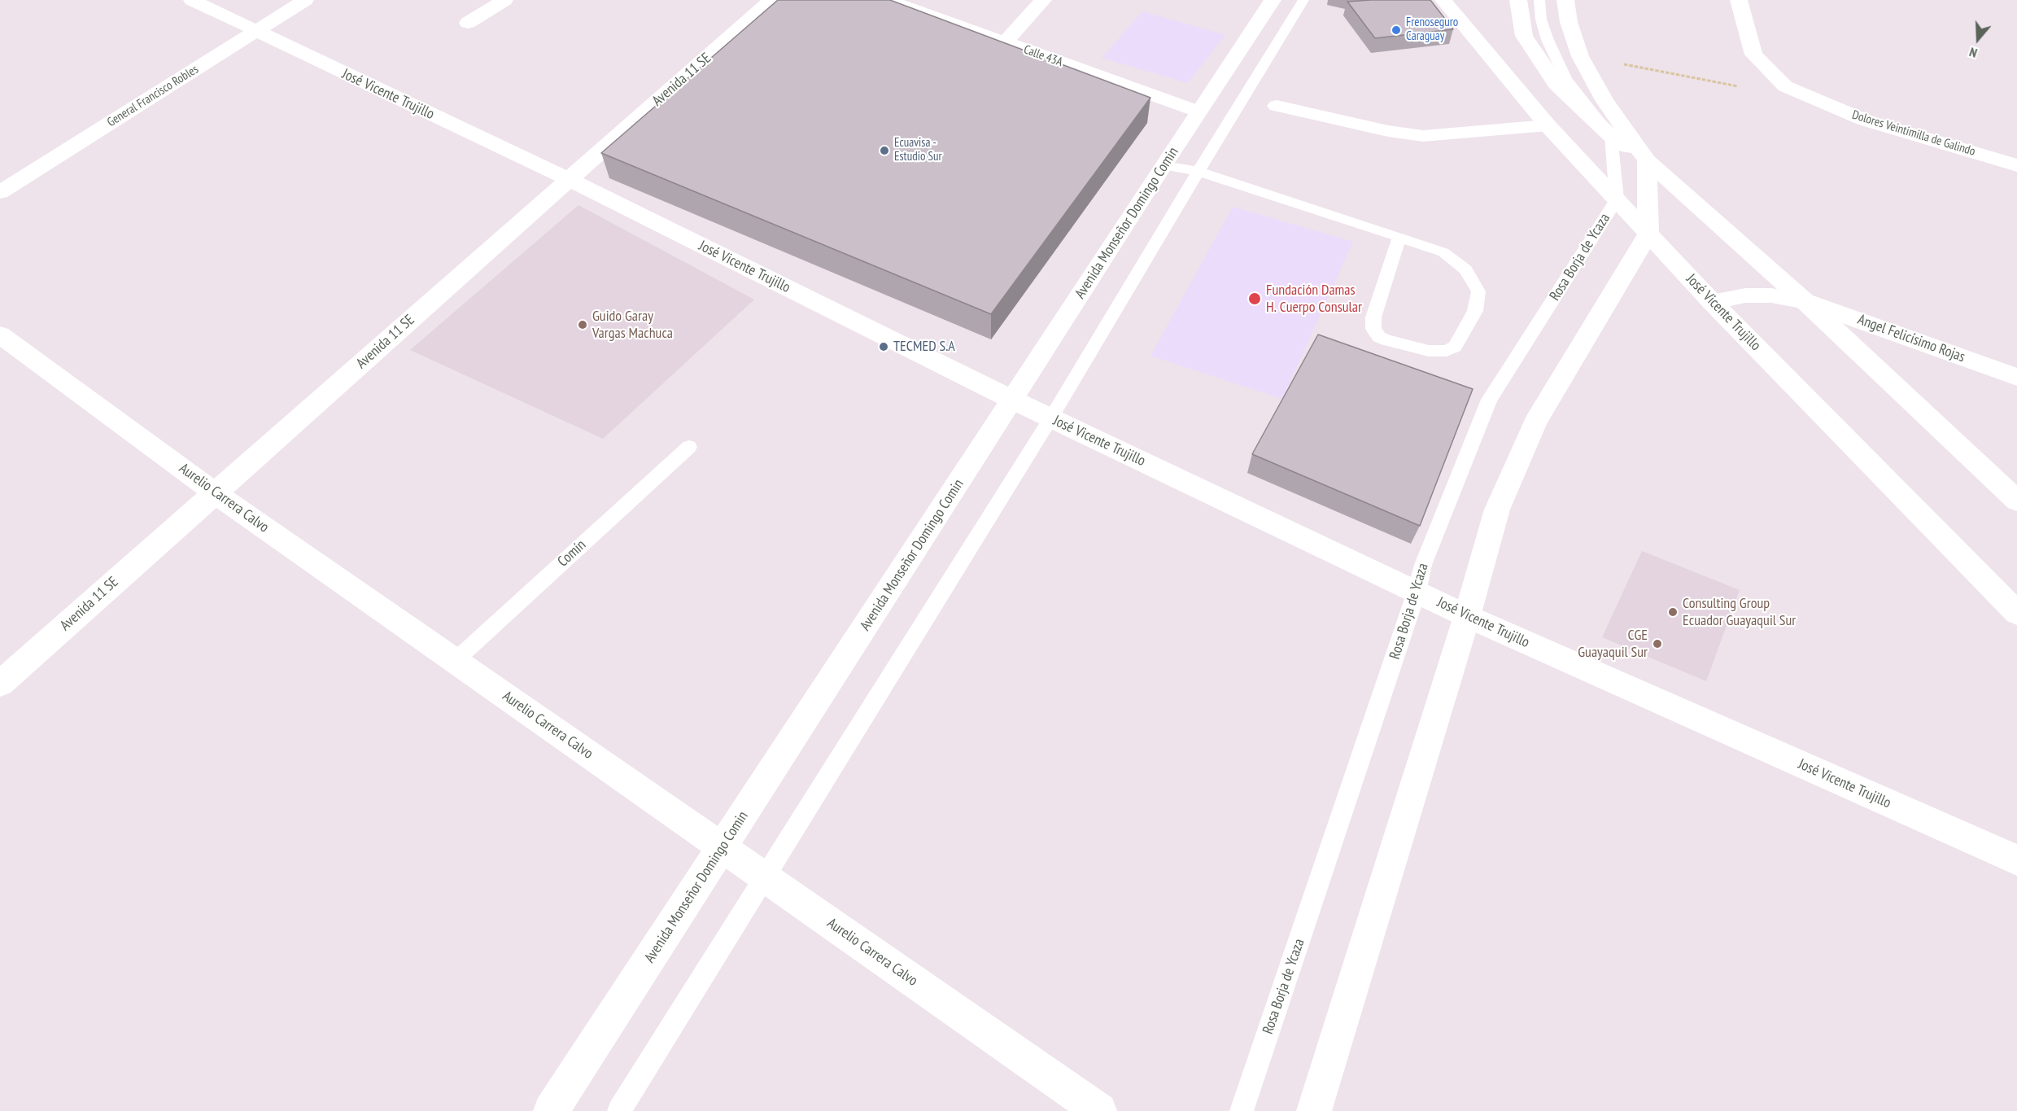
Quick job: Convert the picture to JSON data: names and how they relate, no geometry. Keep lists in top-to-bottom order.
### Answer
{
  "streets": {
    "street": [
      "Calle 43A",
      "Avenida 11 SE",
      "José Vicente Trujillo",
      "General Francisco Robles",
      "Dolores Veintimilla de Galindo",
      "Avenida Monseñor Domingo Comin",
      "Angel Felicísimo Rojas",
      "Aurelio Carrera Calvo"
    ],
    "lane": ["Rosa Borja de Ycaza", "Comín"]
  },
  "crossings": [
    ["Calle 43A", "Avenida Monseñor Domingo Comin"],
    ["Avenida 11 SE", "José Vicente Trujillo"],
    ["Avenida 11 SE", "Aurelio Carrera Calvo"],
    ["José Vicente Trujillo", "General Francisco Robles"],
    ["José Vicente Trujillo", "Avenida Monseñor Domingo Comin"],
    ["José Vicente Trujillo", "Rosa Borja de Ycaza"],
    ["Avenida Monseñor Domingo Comin", "Aurelio Carrera Calvo"],
    ["Aurelio Carrera Calvo", "Comín"]
  ],
  "places": [
    "Frenoseguro Caraguay",
    "Ecuavisa - Estudio Sur",
    "Fundación Damas H. Cuerpo Consular",
    "Guido Garay Vargas Machuca",
    "TECMED S.A",
    "Consulting Group Ecuador Guayaquil Sur",
    "CGE Guayaquil Sur"
  ],
  "north": "bottom"
}
